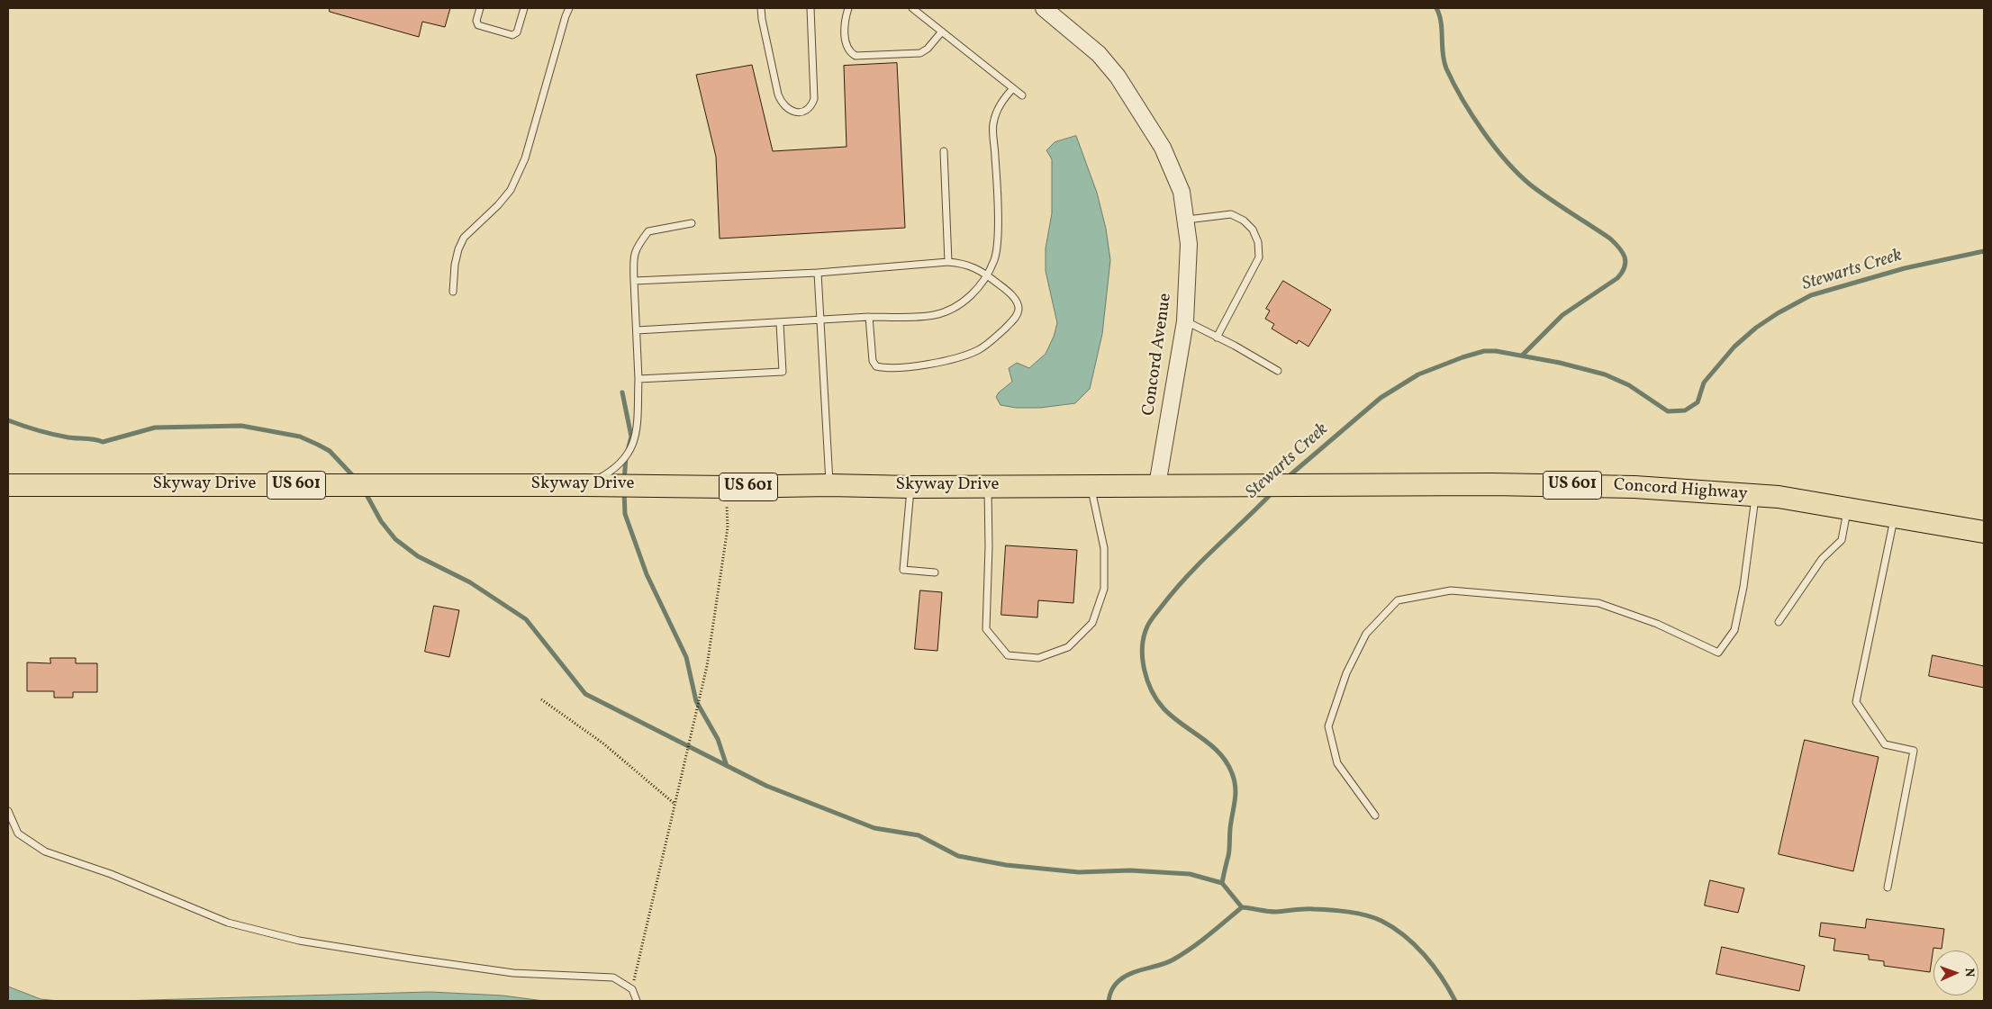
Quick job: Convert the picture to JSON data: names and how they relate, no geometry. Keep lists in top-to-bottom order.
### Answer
{
  "streets": {
    "highway": ["Skyway Drive", "US 601", "Concord Highway"],
    "street": ["Concord Avenue"]
  },
  "crossings": [
    ["Concord Avenue", "Skyway Drive"],
    ["Concord Avenue", "Concord Highway"],
    ["Skyway Drive", "Concord Highway"]
  ],
  "water": ["Stewarts Creek"],
  "north": "right"
}
